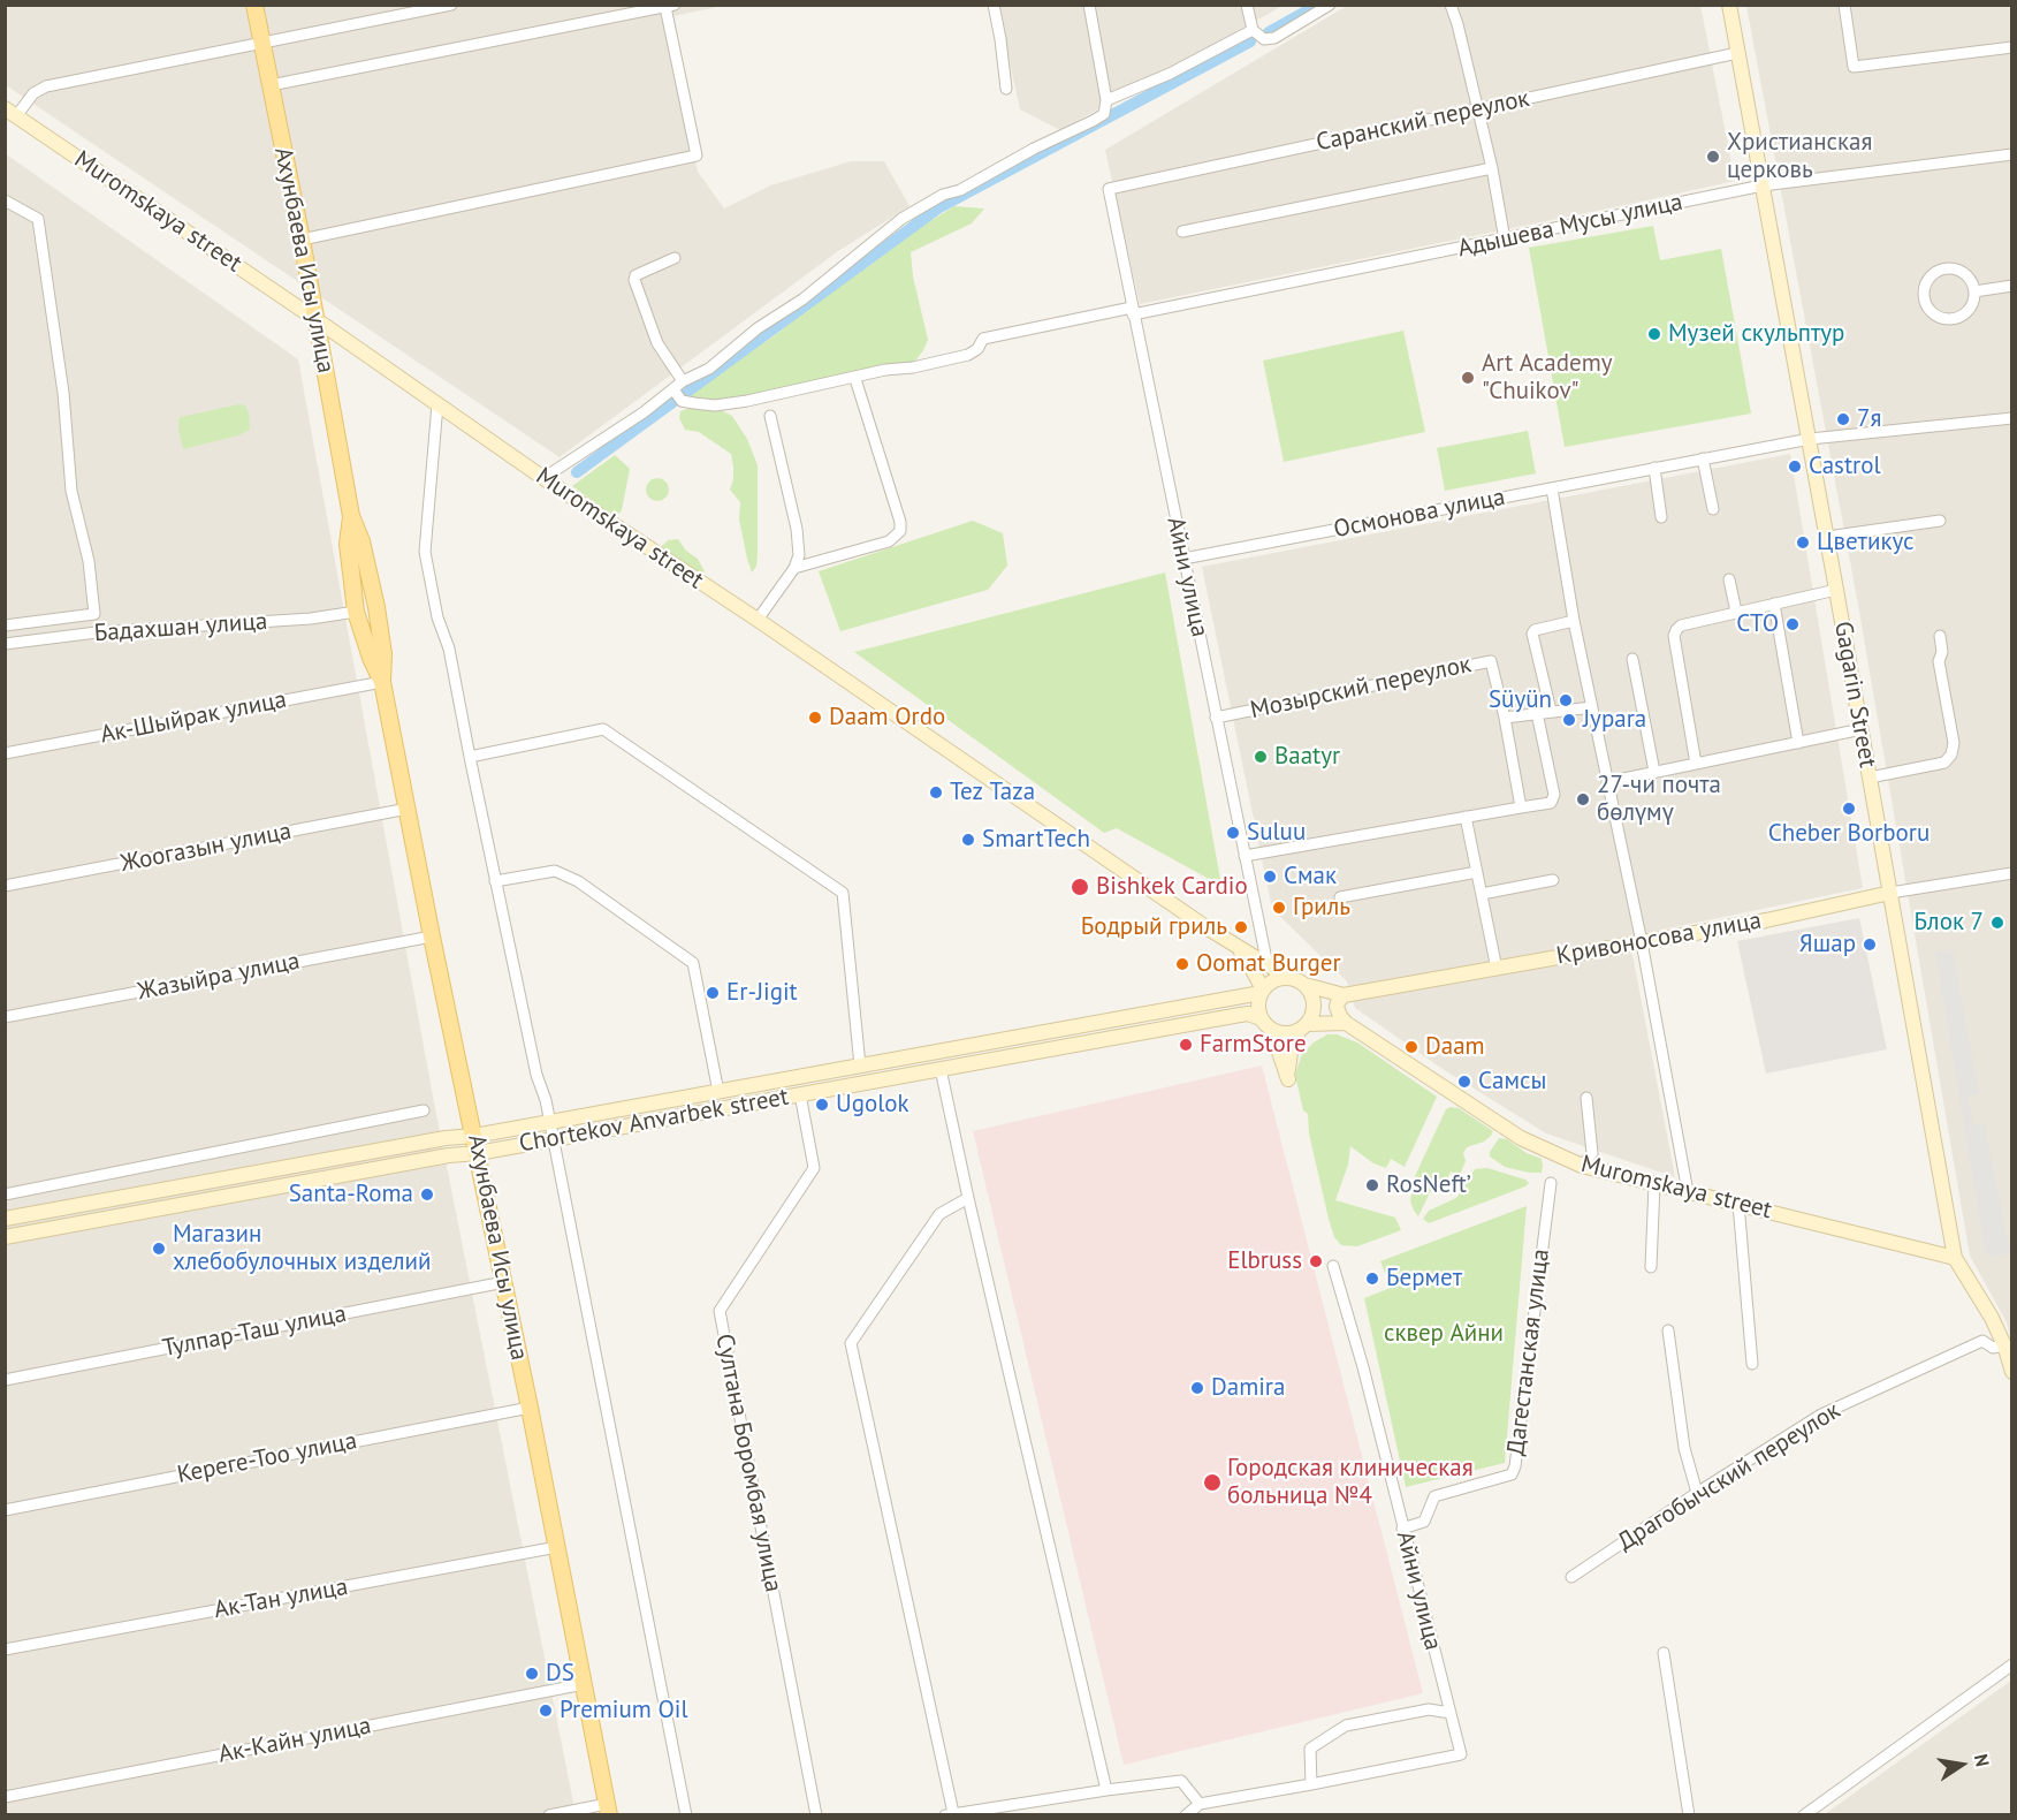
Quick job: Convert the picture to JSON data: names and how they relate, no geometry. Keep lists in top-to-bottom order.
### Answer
{
  "streets": {
    "main road": [
      "Muromskaya street",
      "Ахунбаева Исы улица",
      "Gagarin Street",
      "Кривоносова улица",
      "Chortekov Anvarbek street"
    ],
    "street": [
      "Саранский переулок",
      "Адышева Мусы улица",
      "Осмонова улица",
      "Айни улица",
      "Бадахшан улица",
      "Мозырский переулок",
      "Ак-Шыйрак улица",
      "Жоогазын улица",
      "Жазыйра улица",
      "Тулпар-Таш улица",
      "Дагестанская улица",
      "Кереге-Тоо улица",
      "Султана Боромбая улица",
      "Драгобычский переулок",
      "Ак-Тан улица",
      "Ак-Кайн улица"
    ]
  },
  "crossings": [
    ["Саранский переулок", "Айни улица"],
    ["Саранский переулок", "Gagarin Street"],
    ["Muromskaya street", "Ахунбаева Исы улица"],
    ["Muromskaya street", "Айни улица"],
    ["Muromskaya street", "Gagarin Street"],
    ["Muromskaya street", "Кривоносова улица"],
    ["Muromskaya street", "Chortekov Anvarbek street"],
    ["Адышева Мусы улица", "Айни улица"],
    ["Адышева Мусы улица", "Gagarin Street"],
    ["Ахунбаева Исы улица", "Бадахшан улица"],
    ["Ахунбаева Исы улица", "Ак-Шыйрак улица"],
    ["Ахунбаева Исы улица", "Жоогазын улица"],
    ["Ахунбаева Исы улица", "Жазыйра улица"],
    ["Ахунбаева Исы улица", "Chortekov Anvarbek street"],
    ["Ахунбаева Исы улица", "Тулпар-Таш улица"],
    ["Ахунбаева Исы улица", "Кереге-Тоо улица"],
    ["Ахунбаева Исы улица", "Ак-Тан улица"],
    ["Ахунбаева Исы улица", "Ак-Кайн улица"],
    ["Осмонова улица", "Айни улица"],
    ["Осмонова улица", "Gagarin Street"],
    ["Айни улица", "Мозырский переулок"],
    ["Айни улица", "Дагестанская улица"],
    ["Gagarin Street", "Кривоносова улица"],
    ["Gagarin Street", "Драгобычский переулок"],
    ["Кривоносова улица", "Chortekov Anvarbek street"],
    ["Chortekov Anvarbek street", "Султана Боромбая улица"]
  ],
  "parks": ["сквер Айни"],
  "places": [
    "Христианская церковь",
    "Музей скульптур",
    "Art Academy \"Chuikov\"",
    "7я",
    "Castrol",
    "Цветикус",
    "СТО",
    "Süyün",
    "Daam Ordo",
    "Jypara",
    "Baatyr",
    "Tez Taza",
    "27-чи почта бөлүмү",
    "Cheber Borboru",
    "Suluu",
    "SmartTech",
    "Смак",
    "Bishkek Cardio",
    "Гриль",
    "Блок 7",
    "Бодрый гриль",
    "Яшар",
    "Oomat Burger",
    "Er-Jigit",
    "FarmStore",
    "Daam",
    "Самсы",
    "Ugolok",
    "RosNeft’",
    "Santa-Roma",
    "Магазин хлебобулочных изделий",
    "Elbruss",
    "Бермет",
    "Damira",
    "Городская клиническая больница №4",
    "DS",
    "Premium Oil"
  ],
  "north": "right"
}
